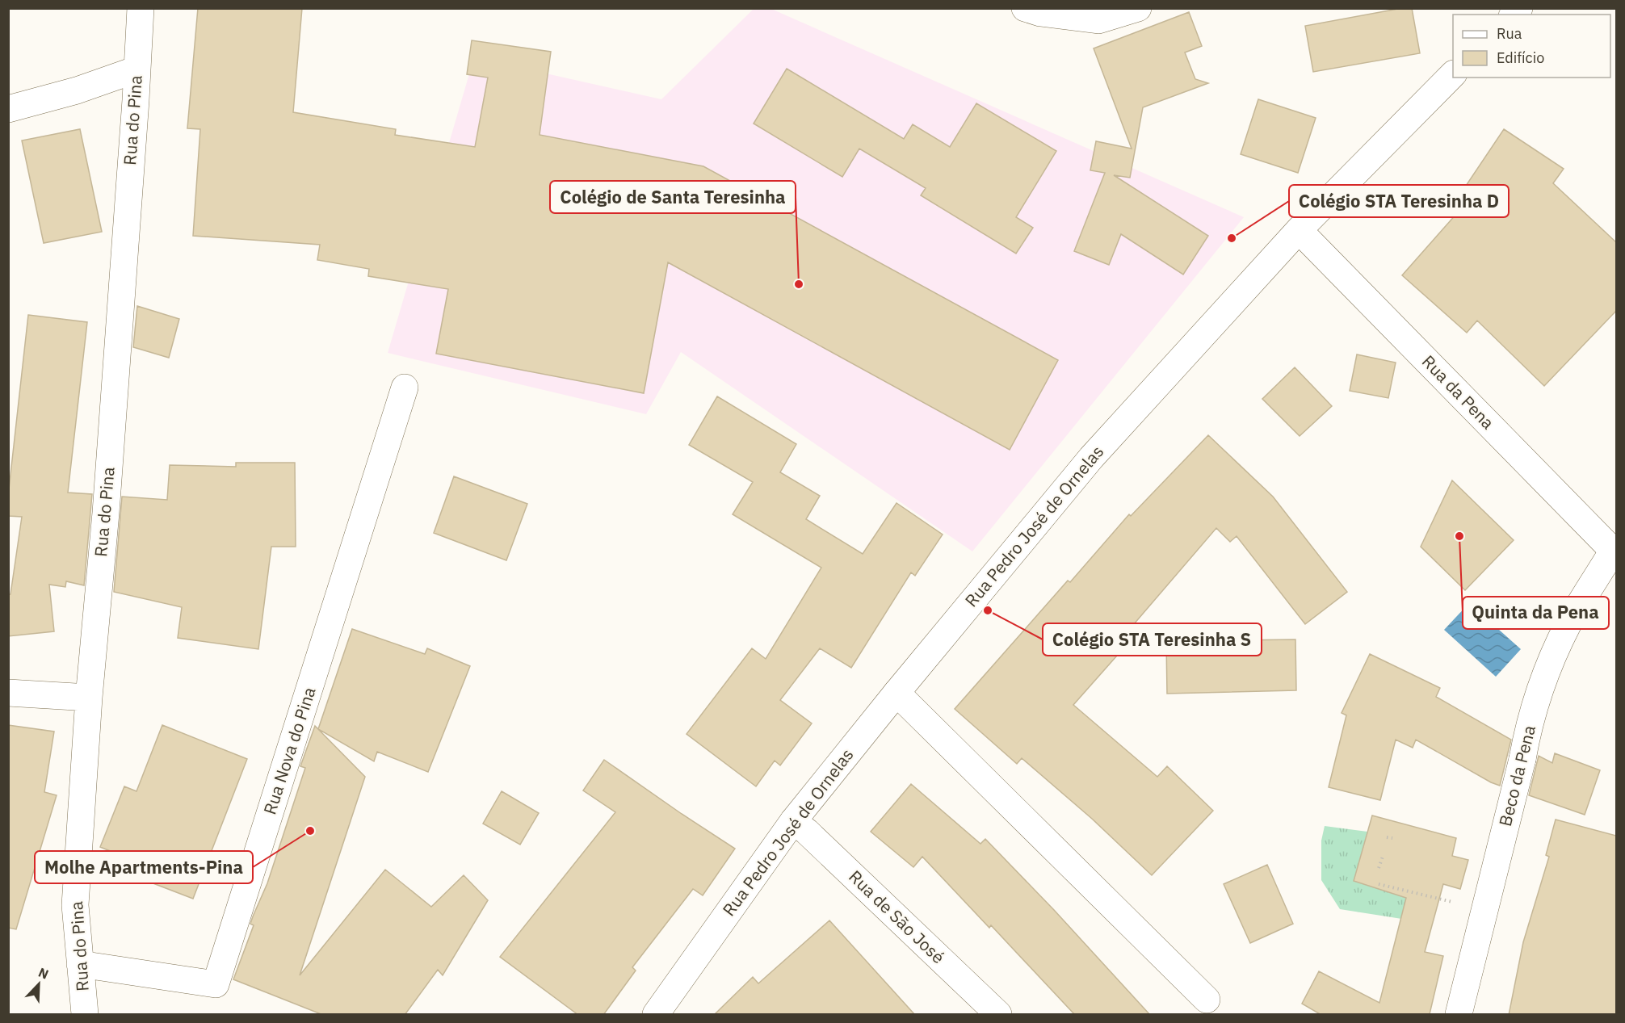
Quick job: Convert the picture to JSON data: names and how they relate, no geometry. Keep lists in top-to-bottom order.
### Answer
{
  "streets": {
    "street": [
      "Rua do Pina",
      "Rua da Pena",
      "Rua Pedro José de Ornelas",
      "Rua Nova do Pina",
      "Beco da Pena",
      "Rua de São José"
    ]
  },
  "crossings": [
    ["Rua do Pina", "Rua Nova do Pina"],
    ["Rua da Pena", "Rua Pedro José de Ornelas"],
    ["Rua da Pena", "Beco da Pena"],
    ["Rua Pedro José de Ornelas", "Rua de São José"]
  ],
  "places": [
    "Colégio STA Teresinha D",
    "Colégio de Santa Teresinha",
    "Quinta da Pena",
    "Colégio STA Teresinha S",
    "Molhe Apartments-Pina"
  ],
  "legend": ["Rua", "Edifício"],
  "north": "top right"
}
